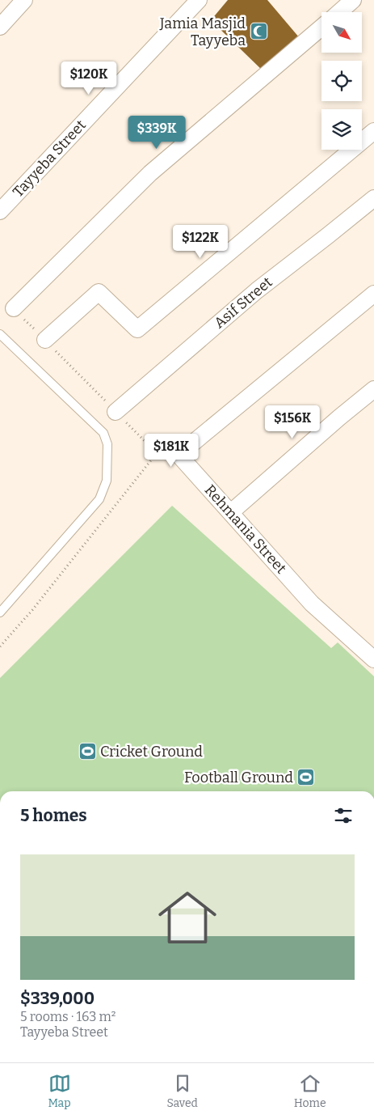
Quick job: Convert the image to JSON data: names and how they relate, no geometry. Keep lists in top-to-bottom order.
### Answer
{
  "streets": {
    "street": ["Tayyeba Street", "Asif Street", "Rehmania Street"]
  },
  "places": {
    "mosque": ["Jamia Masjid Tayyeba"],
    "sports": ["Cricket Ground", "Football Ground"]
  },
  "north": "bottom right",
  "page": {
    "price": [
      "$120K",
      "$339K",
      "$122K",
      "$156K",
      "$181K"
    ],
    "heading": "5 homes",
    "list": [
      {
        "name": "$339,000",
        "note": "5 rooms · 163 m² · Tayyeba Street"
      }
    ],
    "tabs": ["Map", "Saved", "Home"]
  }
}
